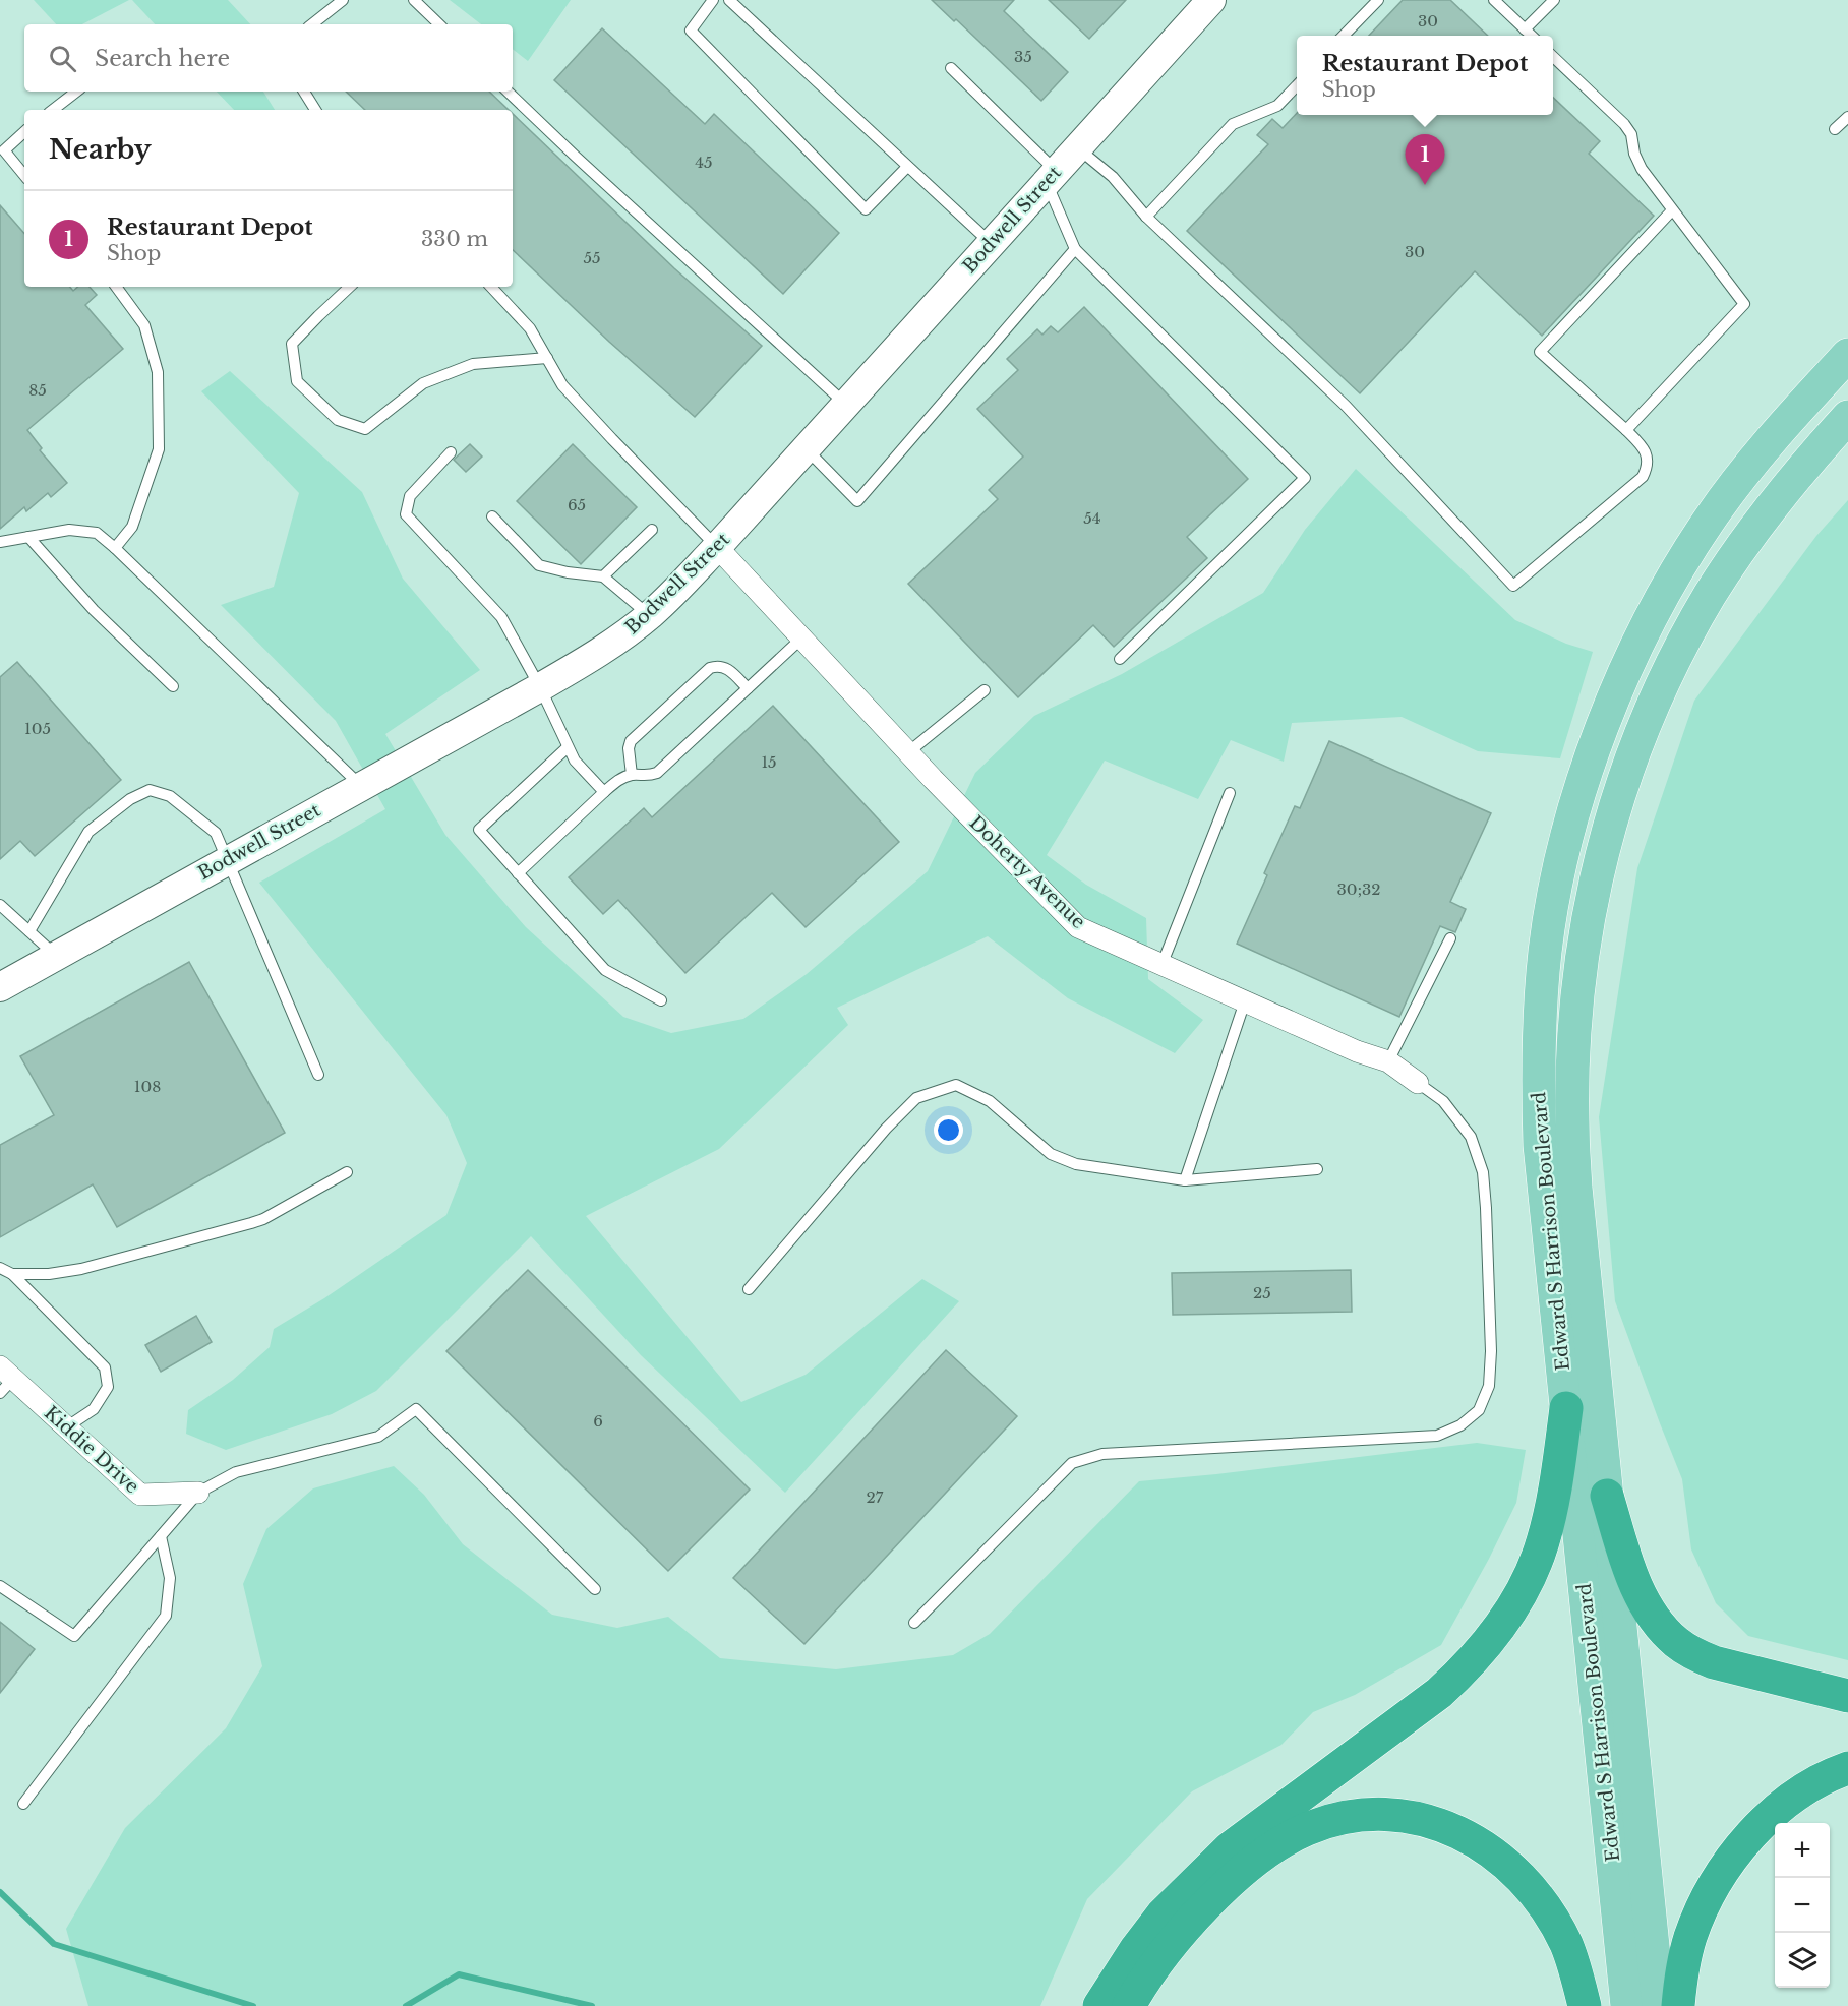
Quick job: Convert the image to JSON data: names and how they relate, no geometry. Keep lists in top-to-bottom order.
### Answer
{
  "streets": {
    "main road": ["Edward S Harrison Boulevard"],
    "street": ["Bodwell Street", "Doherty Avenue", "Kiddie Drive"]
  },
  "crossings": [
    ["Bodwell Street", "Doherty Avenue"]
  ],
  "house_numbers": [
    "30",
    "35",
    "45",
    "30",
    "55",
    "85",
    "65",
    "54",
    "105",
    "15",
    "30;32",
    "108",
    "25",
    "6",
    "27"
  ],
  "page": {
    "search": "Search here",
    "popup": ["Restaurant Depot", "Shop"],
    "heading": "Nearby",
    "pins": "1",
    "list": [
      {
        "mark": "1",
        "name": "Restaurant Depot",
        "note": "Shop",
        "value": "330 m"
      }
    ],
    "map_buttons": ["+", "−"]
  }
}
